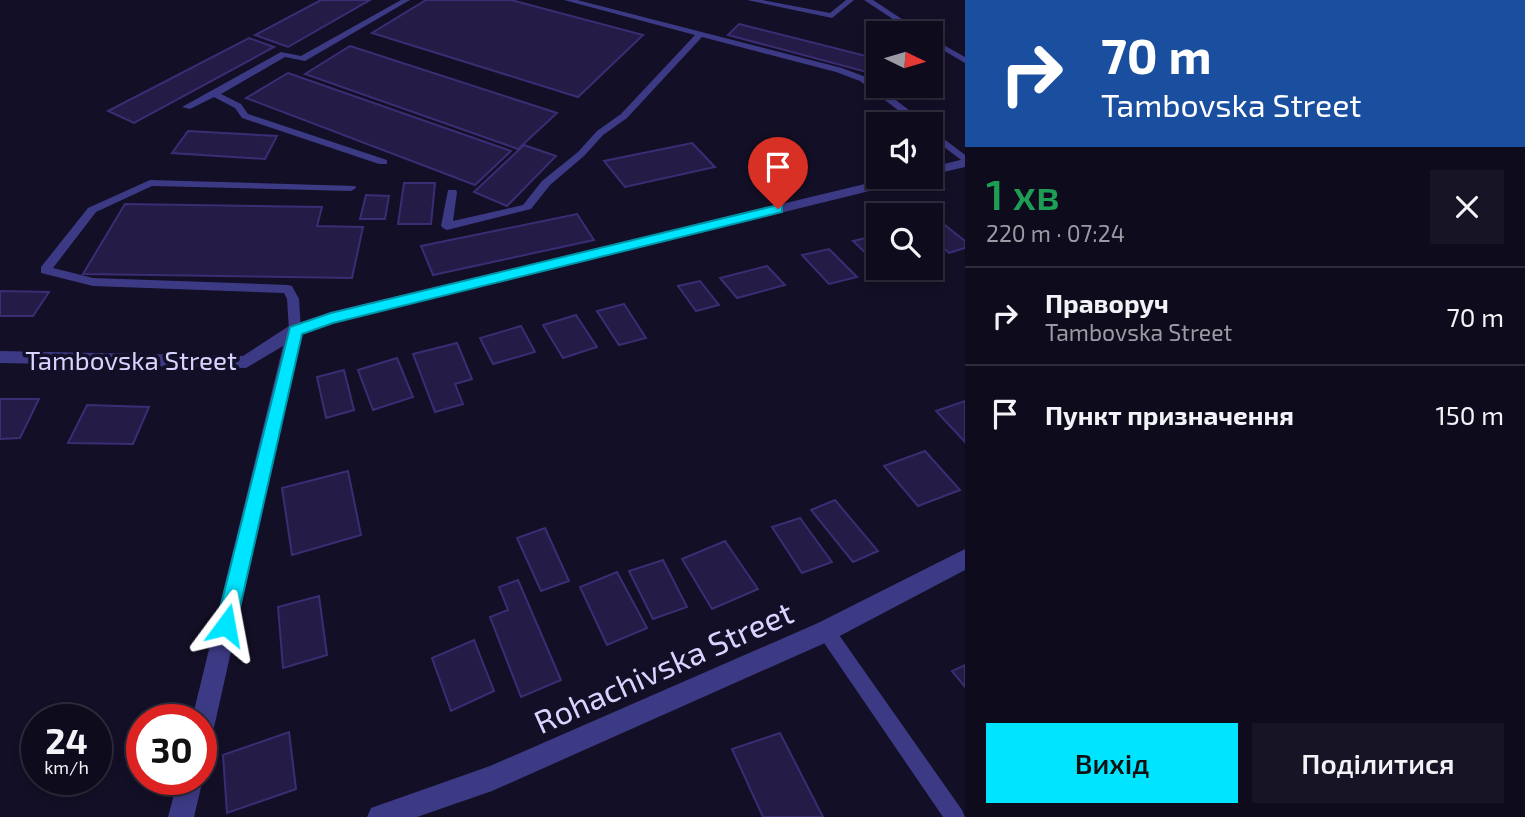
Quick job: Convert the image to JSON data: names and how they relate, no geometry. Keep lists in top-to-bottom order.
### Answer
{
  "streets": {
    "street": ["Tambovska Street", "Rohachivska Street"]
  },
  "north": "right",
  "page": {
    "turn": ["70 m", "Tambovska Street"],
    "heading": ["1 хв", "220 m · 07:24"],
    "list": [
      {
        "name": "Праворуч",
        "note": "Tambovska Street",
        "value": "70 m"
      },
      {
        "name": "Пункт призначення",
        "value": "150 m"
      }
    ],
    "speed": "24 km/h",
    "limit": "30",
    "buttons": ["Вихід", "Поділитися"]
  }
}
